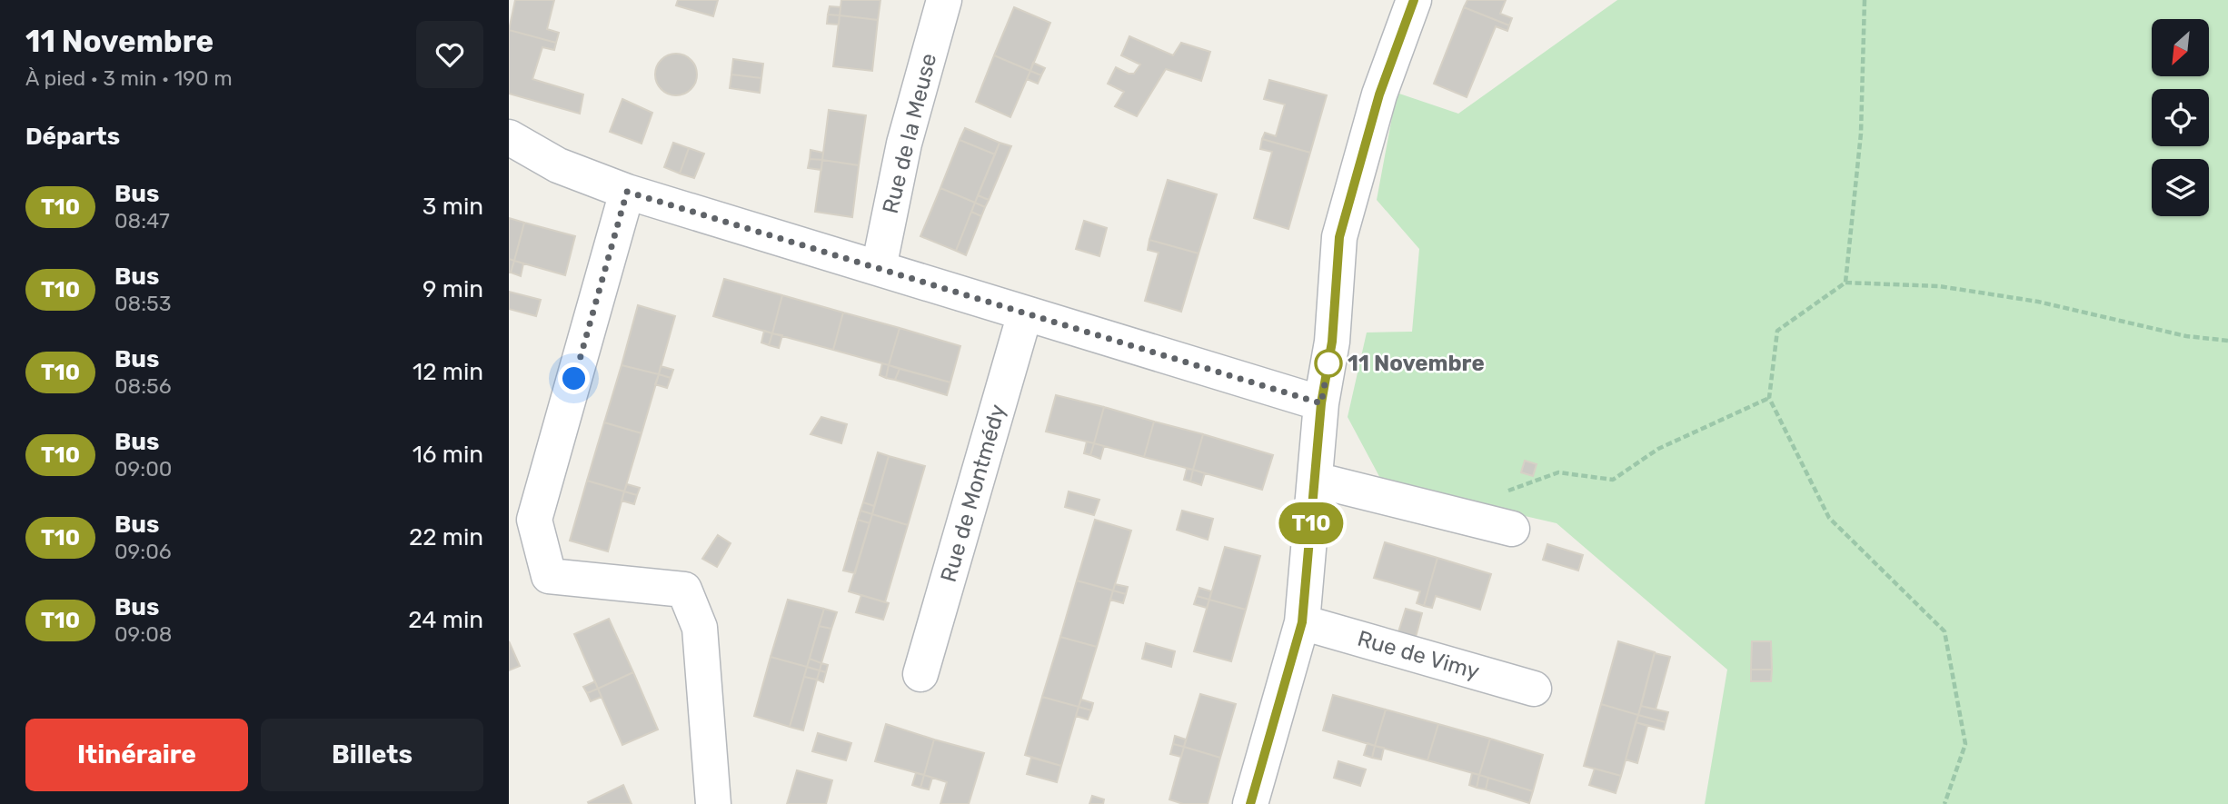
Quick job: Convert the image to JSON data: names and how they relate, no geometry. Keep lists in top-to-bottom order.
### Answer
{
  "streets": {
    "street": ["Rue de la Meuse", "Rue de Montmédy", "Rue de Vimy"]
  },
  "places": ["11 Novembre"],
  "lines": ["bus line T10"],
  "north": "bottom left",
  "page": {
    "heading": [
      ["11 Novembre", "À pied · 3 min · 190 m"],
      "Départs"
    ],
    "on_map": "T10",
    "list": [
      {
        "mark": "T10",
        "name": "Bus",
        "note": "08:47",
        "value": "3 min"
      },
      {
        "mark": "T10",
        "name": "Bus",
        "note": "08:53",
        "value": "9 min"
      },
      {
        "mark": "T10",
        "name": "Bus",
        "note": "08:56",
        "value": "12 min"
      },
      {
        "mark": "T10",
        "name": "Bus",
        "note": "09:00",
        "value": "16 min"
      },
      {
        "mark": "T10",
        "name": "Bus",
        "note": "09:06",
        "value": "22 min"
      },
      {
        "mark": "T10",
        "name": "Bus",
        "note": "09:08",
        "value": "24 min"
      }
    ],
    "buttons": ["Itinéraire", "Billets"]
  }
}
